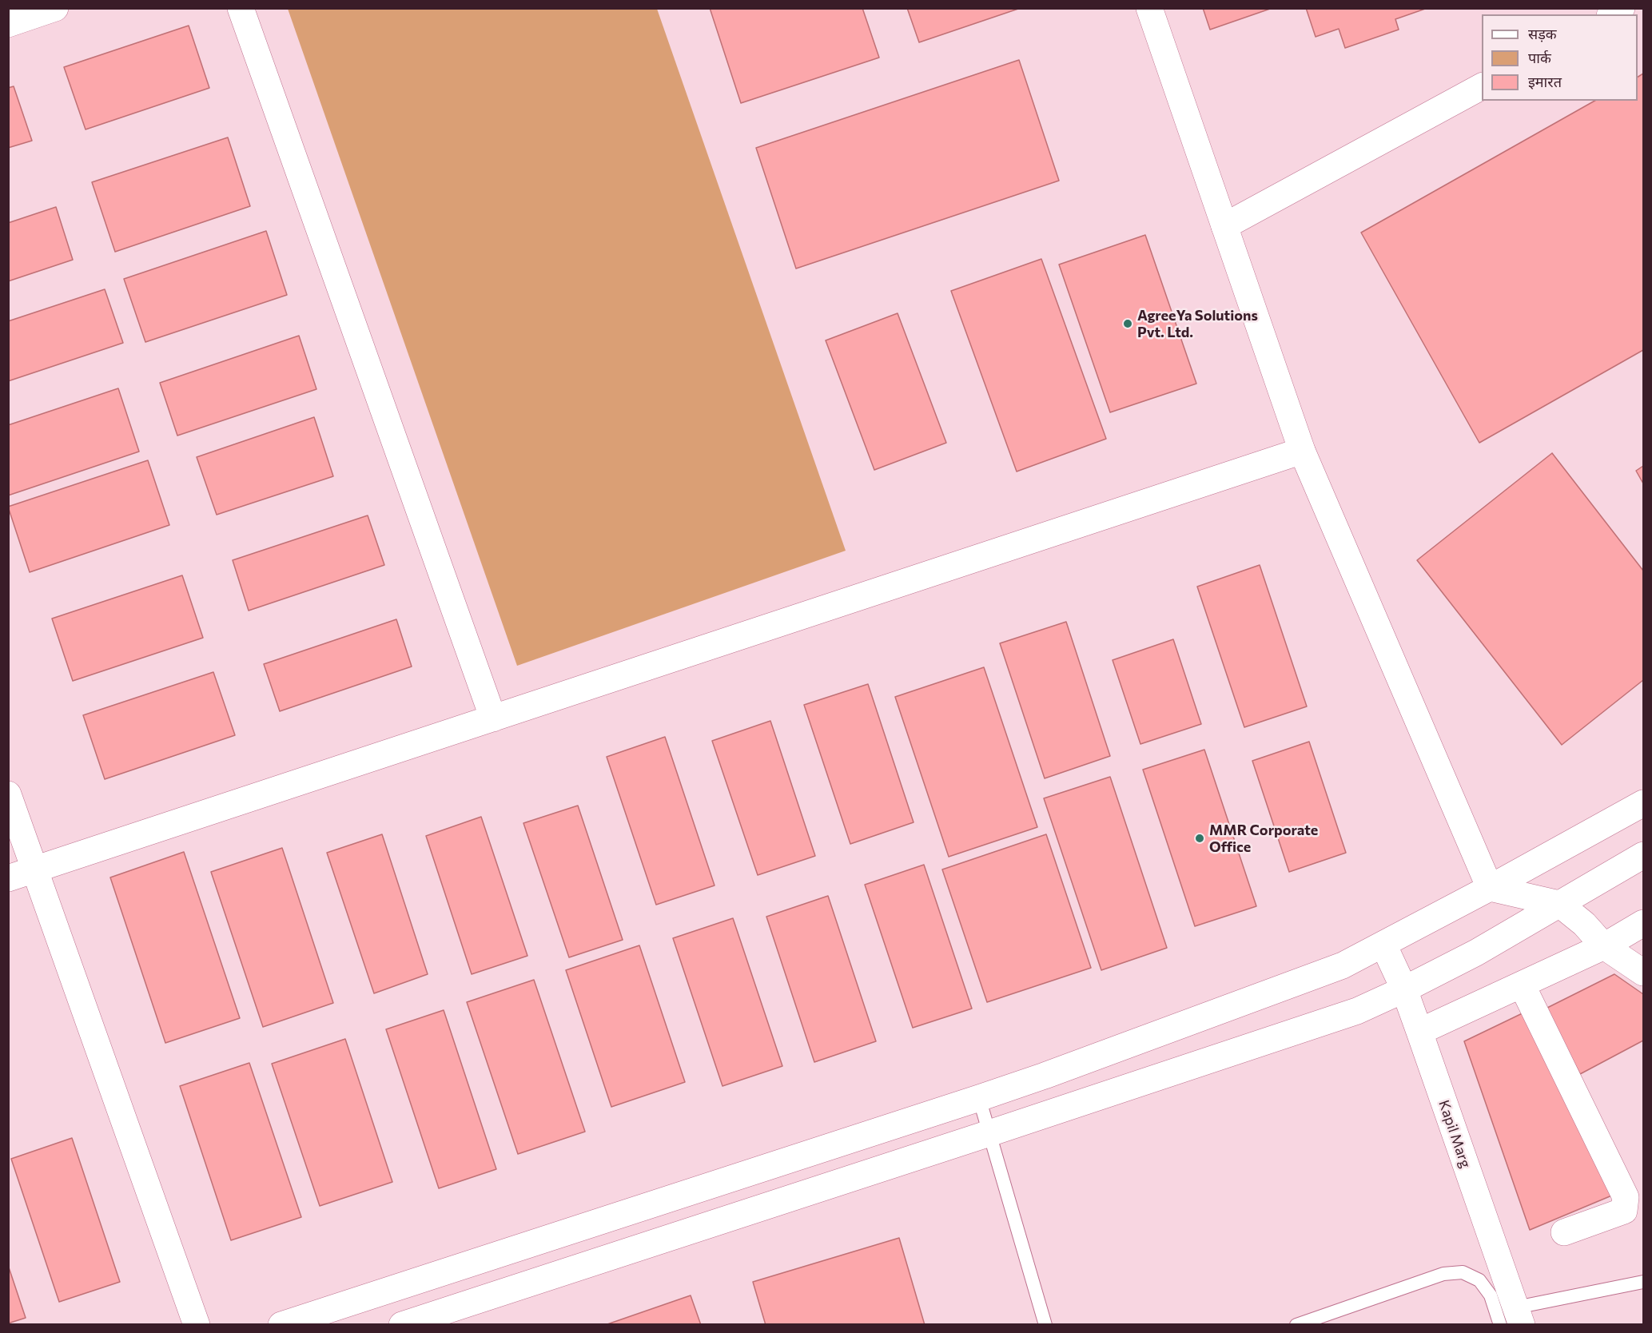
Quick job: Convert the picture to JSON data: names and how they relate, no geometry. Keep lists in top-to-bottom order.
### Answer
{
  "streets": {
    "street": ["Kapil Marg"]
  },
  "places": ["AgreeYa Solutions Pvt. Ltd.", "MMR Corporate Office"],
  "legend": ["सड़क", "पार्क", "इमारत"]
}
